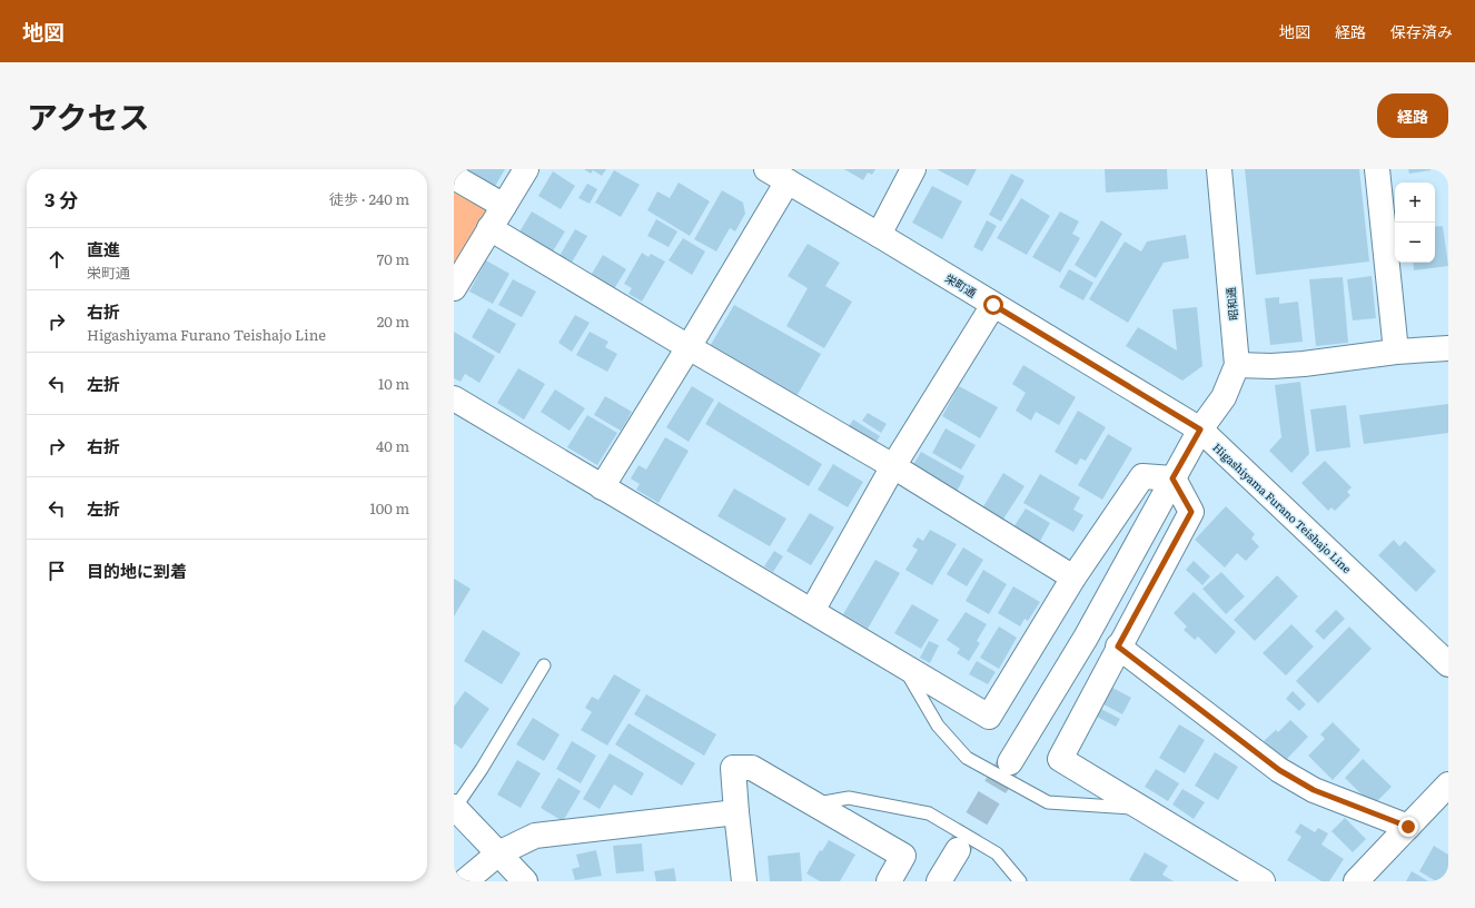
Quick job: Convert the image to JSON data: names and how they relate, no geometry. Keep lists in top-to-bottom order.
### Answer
{
  "streets": {
    "street": ["栄町通", "昭和通", "Higashiyama Furano Teishajo Line"]
  },
  "crossings": [
    ["栄町通", "昭和通"],
    ["栄町通", "Higashiyama Furano Teishajo Line"],
    ["昭和通", "Higashiyama Furano Teishajo Line"]
  ],
  "page": {
    "header": "地図",
    "nav": ["地図", "経路", "保存済み"],
    "title": "アクセス",
    "buttons": "経路",
    "heading": ["3 分", "徒歩 · 240 m"],
    "map_buttons": ["+", "−"],
    "list": [
      ["直進", "栄町通", "70 m"],
      ["右折", "Higashiyama Furano Teishajo Line", "20 m"],
      ["左折", "10 m"],
      ["右折", "40 m"],
      ["左折", "100 m"],
      "目的地に到着"
    ]
  }
}
